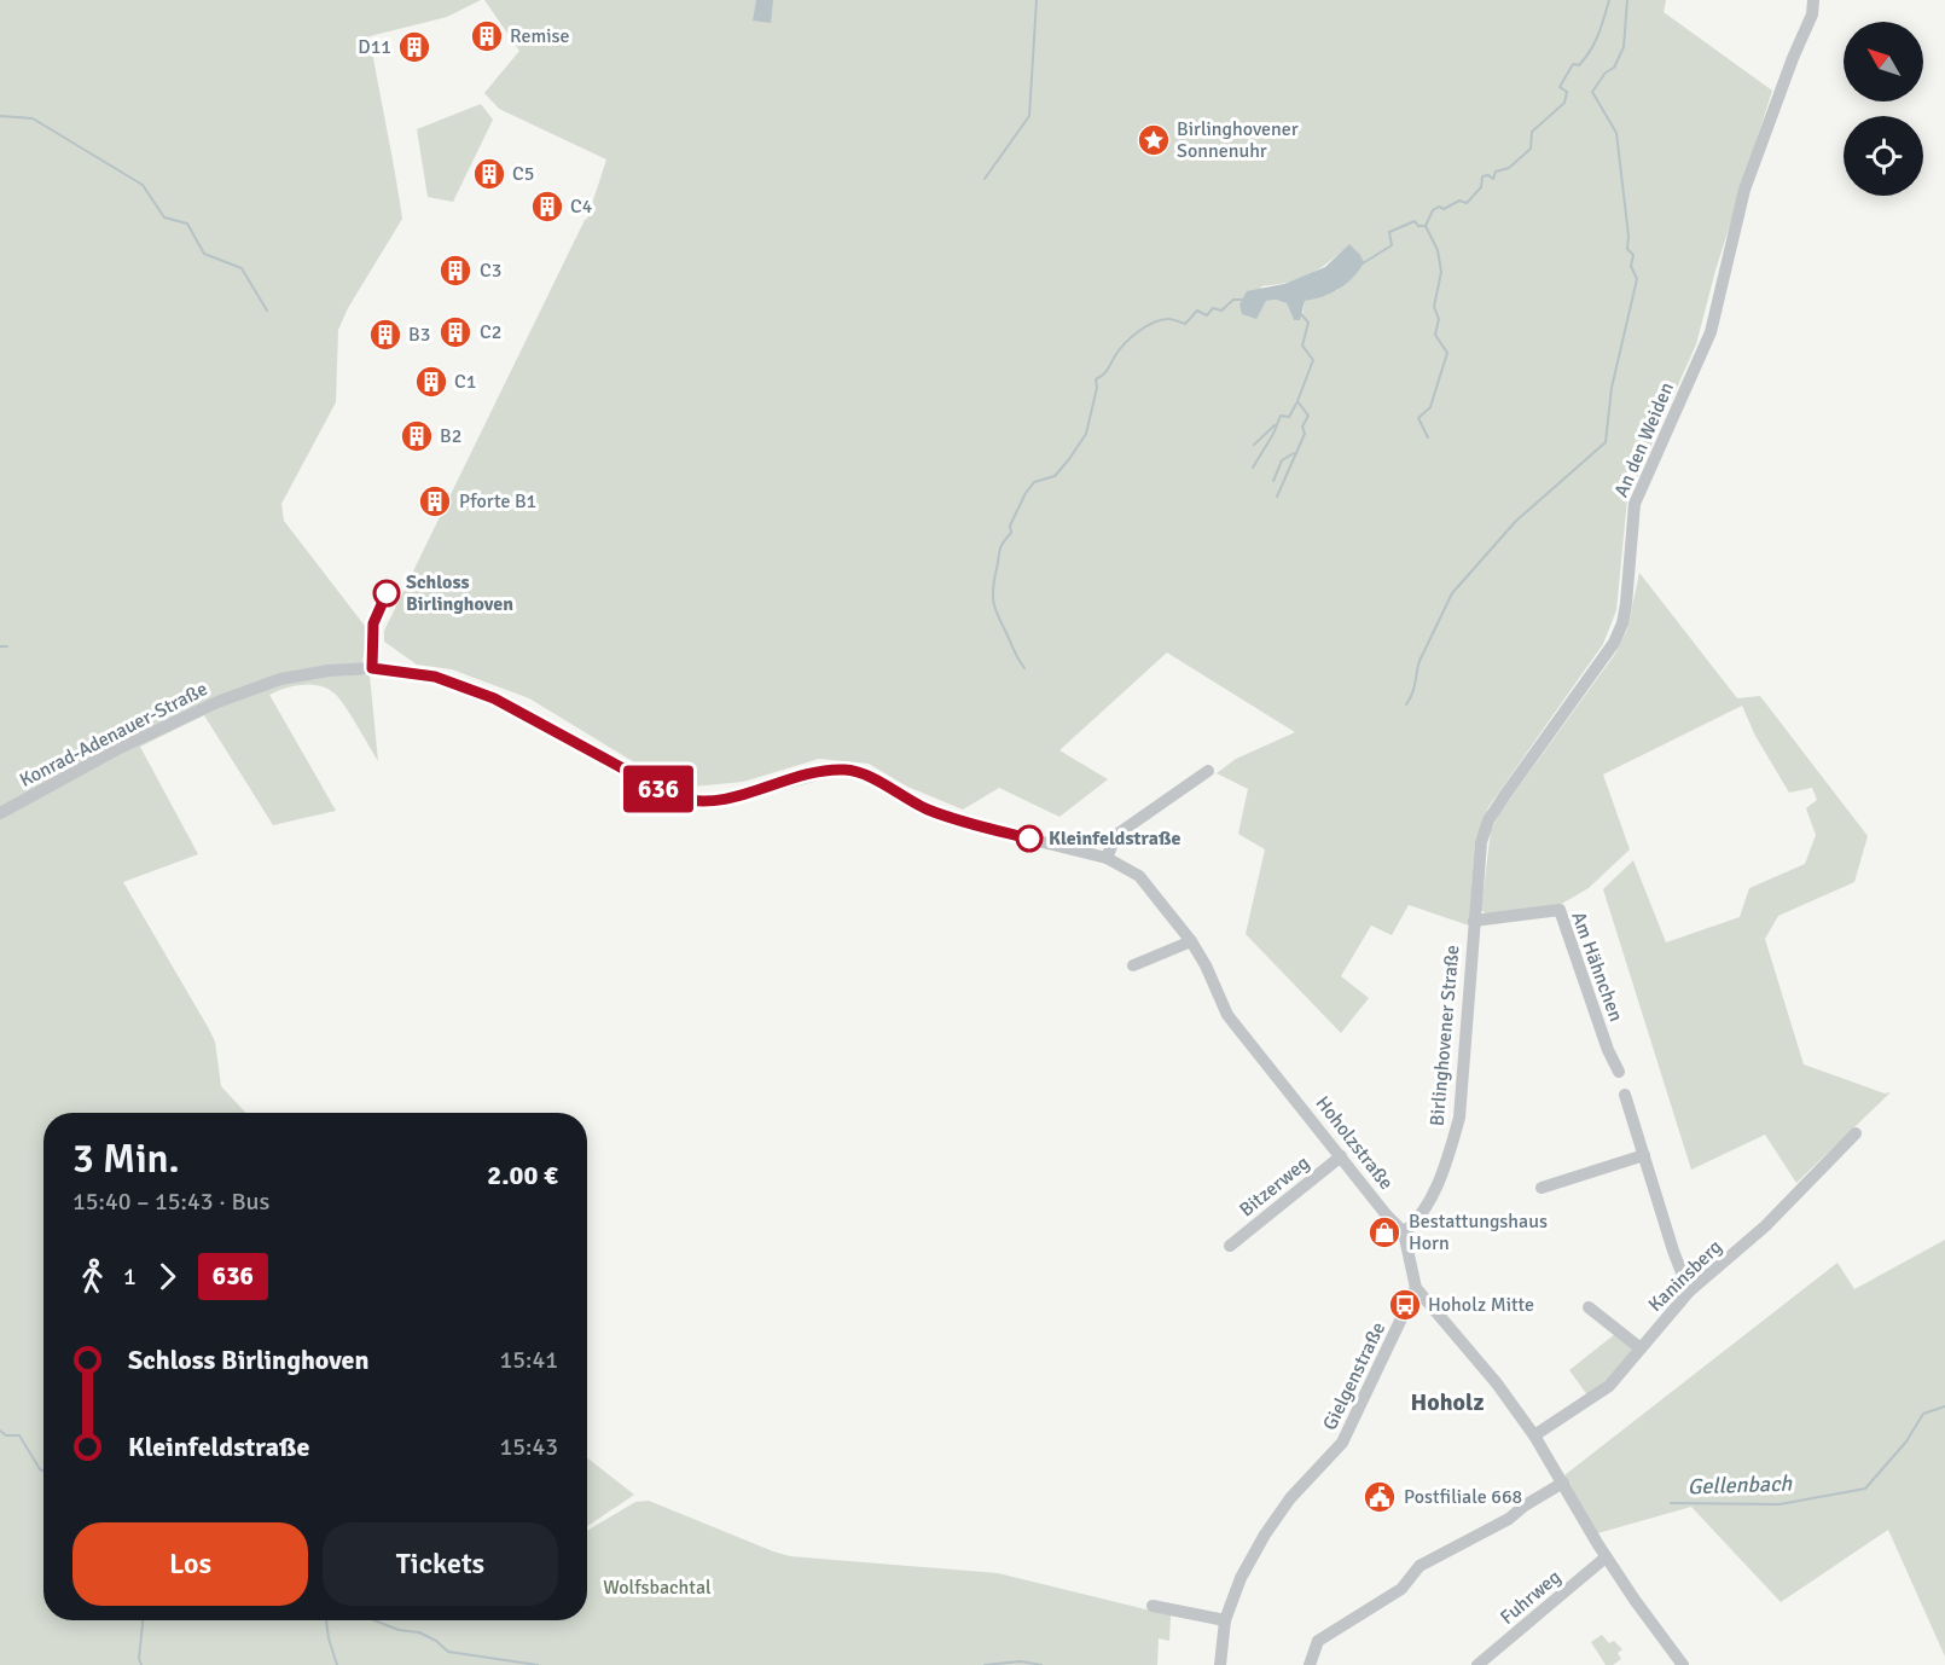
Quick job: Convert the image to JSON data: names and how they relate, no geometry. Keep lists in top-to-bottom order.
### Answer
{
  "streets": {
    "street": [
      "An den Weiden",
      "Konrad-Adenauer-Straße",
      "Am Hähnchen",
      "Birlinghovener Straße",
      "Hoholzstraße",
      "Bitzerweg",
      "Kaninsberg",
      "Gielgenstraße",
      "Fuhrweg"
    ]
  },
  "crossings": [
    ["An den Weiden", "Am Hähnchen"],
    ["An den Weiden", "Birlinghovener Straße"],
    ["Konrad-Adenauer-Straße", "Hoholzstraße"],
    ["Am Hähnchen", "Birlinghovener Straße"],
    ["Birlinghovener Straße", "Hoholzstraße"],
    ["Hoholzstraße", "Bitzerweg"]
  ],
  "districts": ["Hoholz"],
  "water": ["Gellenbach"],
  "parks": ["Wolfsbachtal"],
  "places": {
    "building": [
      "Remise",
      "D11",
      "C5",
      "C4",
      "C3",
      "C2",
      "B3",
      "C1",
      "B2",
      "Pforte B1"
    ],
    "place": ["Birlinghovener Sonnenuhr"],
    "other": ["Schloss Birlinghoven", "Kleinfeldstraße"],
    "shop": ["Bestattungshaus Horn"],
    "bus stop": ["Hoholz Mitte"],
    "public building": ["Postfiliale 668"]
  },
  "lines": ["bus line 636"],
  "north": "top left",
  "page": {
    "on_map": "636",
    "heading": ["3 Min.", "15:40 – 15:43 · Bus", "2.00 €"],
    "legs": ["1", "636"],
    "list": [
      {
        "name": "Schloss Birlinghoven",
        "value": "15:41"
      },
      {
        "name": "Kleinfeldstraße",
        "value": "15:43"
      }
    ],
    "buttons": ["Los", "Tickets"]
  }
}
